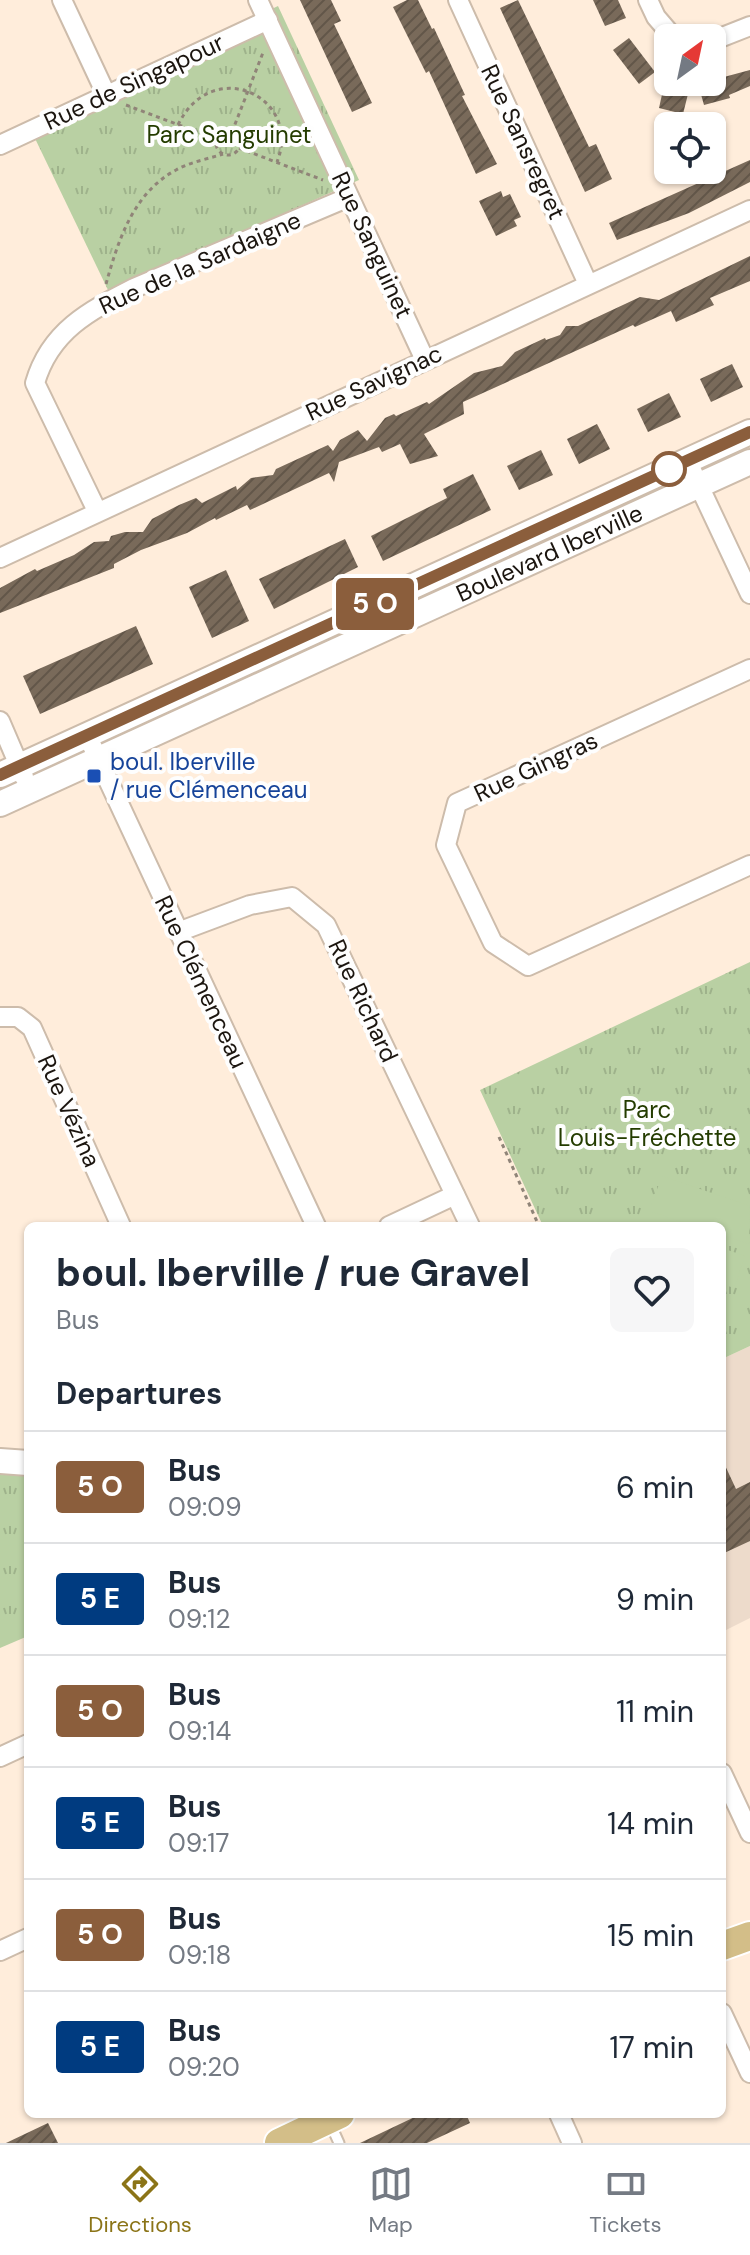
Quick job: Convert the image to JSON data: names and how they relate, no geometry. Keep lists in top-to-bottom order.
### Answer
{
  "streets": {
    "street": [
      "Rue de Singapour",
      "Rue Sansregret",
      "Rue Sanguinet",
      "Rue de la Sardaigne",
      "Rue Savignac",
      "Boulevard Iberville",
      "Rue Gingras",
      "Rue Clémenceau",
      "Rue Richard",
      "Rue Vézina"
    ]
  },
  "crossings": [
    ["Rue de Singapour", "Rue Sanguinet"],
    ["Rue Sansregret", "Rue Savignac"],
    ["Rue Sanguinet", "Rue de la Sardaigne"],
    ["Rue Sanguinet", "Rue Savignac"],
    ["Rue de la Sardaigne", "Rue Savignac"],
    ["Boulevard Iberville", "Rue Clémenceau"],
    ["Rue Clémenceau", "Rue Richard"]
  ],
  "parks": ["Parc Sanguinet", "Parc Louis-Fréchette"],
  "places": {
    "transit": ["boul. Iberville / rue Clémenceau"]
  },
  "north": "top right",
  "page": {
    "on_map": "5 O",
    "heading": [
      ["boul. Iberville / rue Gravel", "Bus"],
      "Departures"
    ],
    "list": [
      {
        "mark": "5 O",
        "name": "Bus",
        "note": "09:09",
        "value": "6 min"
      },
      {
        "mark": "5 E",
        "name": "Bus",
        "note": "09:12",
        "value": "9 min"
      },
      {
        "mark": "5 O",
        "name": "Bus",
        "note": "09:14",
        "value": "11 min"
      },
      {
        "mark": "5 E",
        "name": "Bus",
        "note": "09:17",
        "value": "14 min"
      },
      {
        "mark": "5 O",
        "name": "Bus",
        "note": "09:18",
        "value": "15 min"
      },
      {
        "mark": "5 E",
        "name": "Bus",
        "note": "09:20",
        "value": "17 min"
      }
    ],
    "tabs": ["Directions", "Map", "Tickets"]
  }
}
